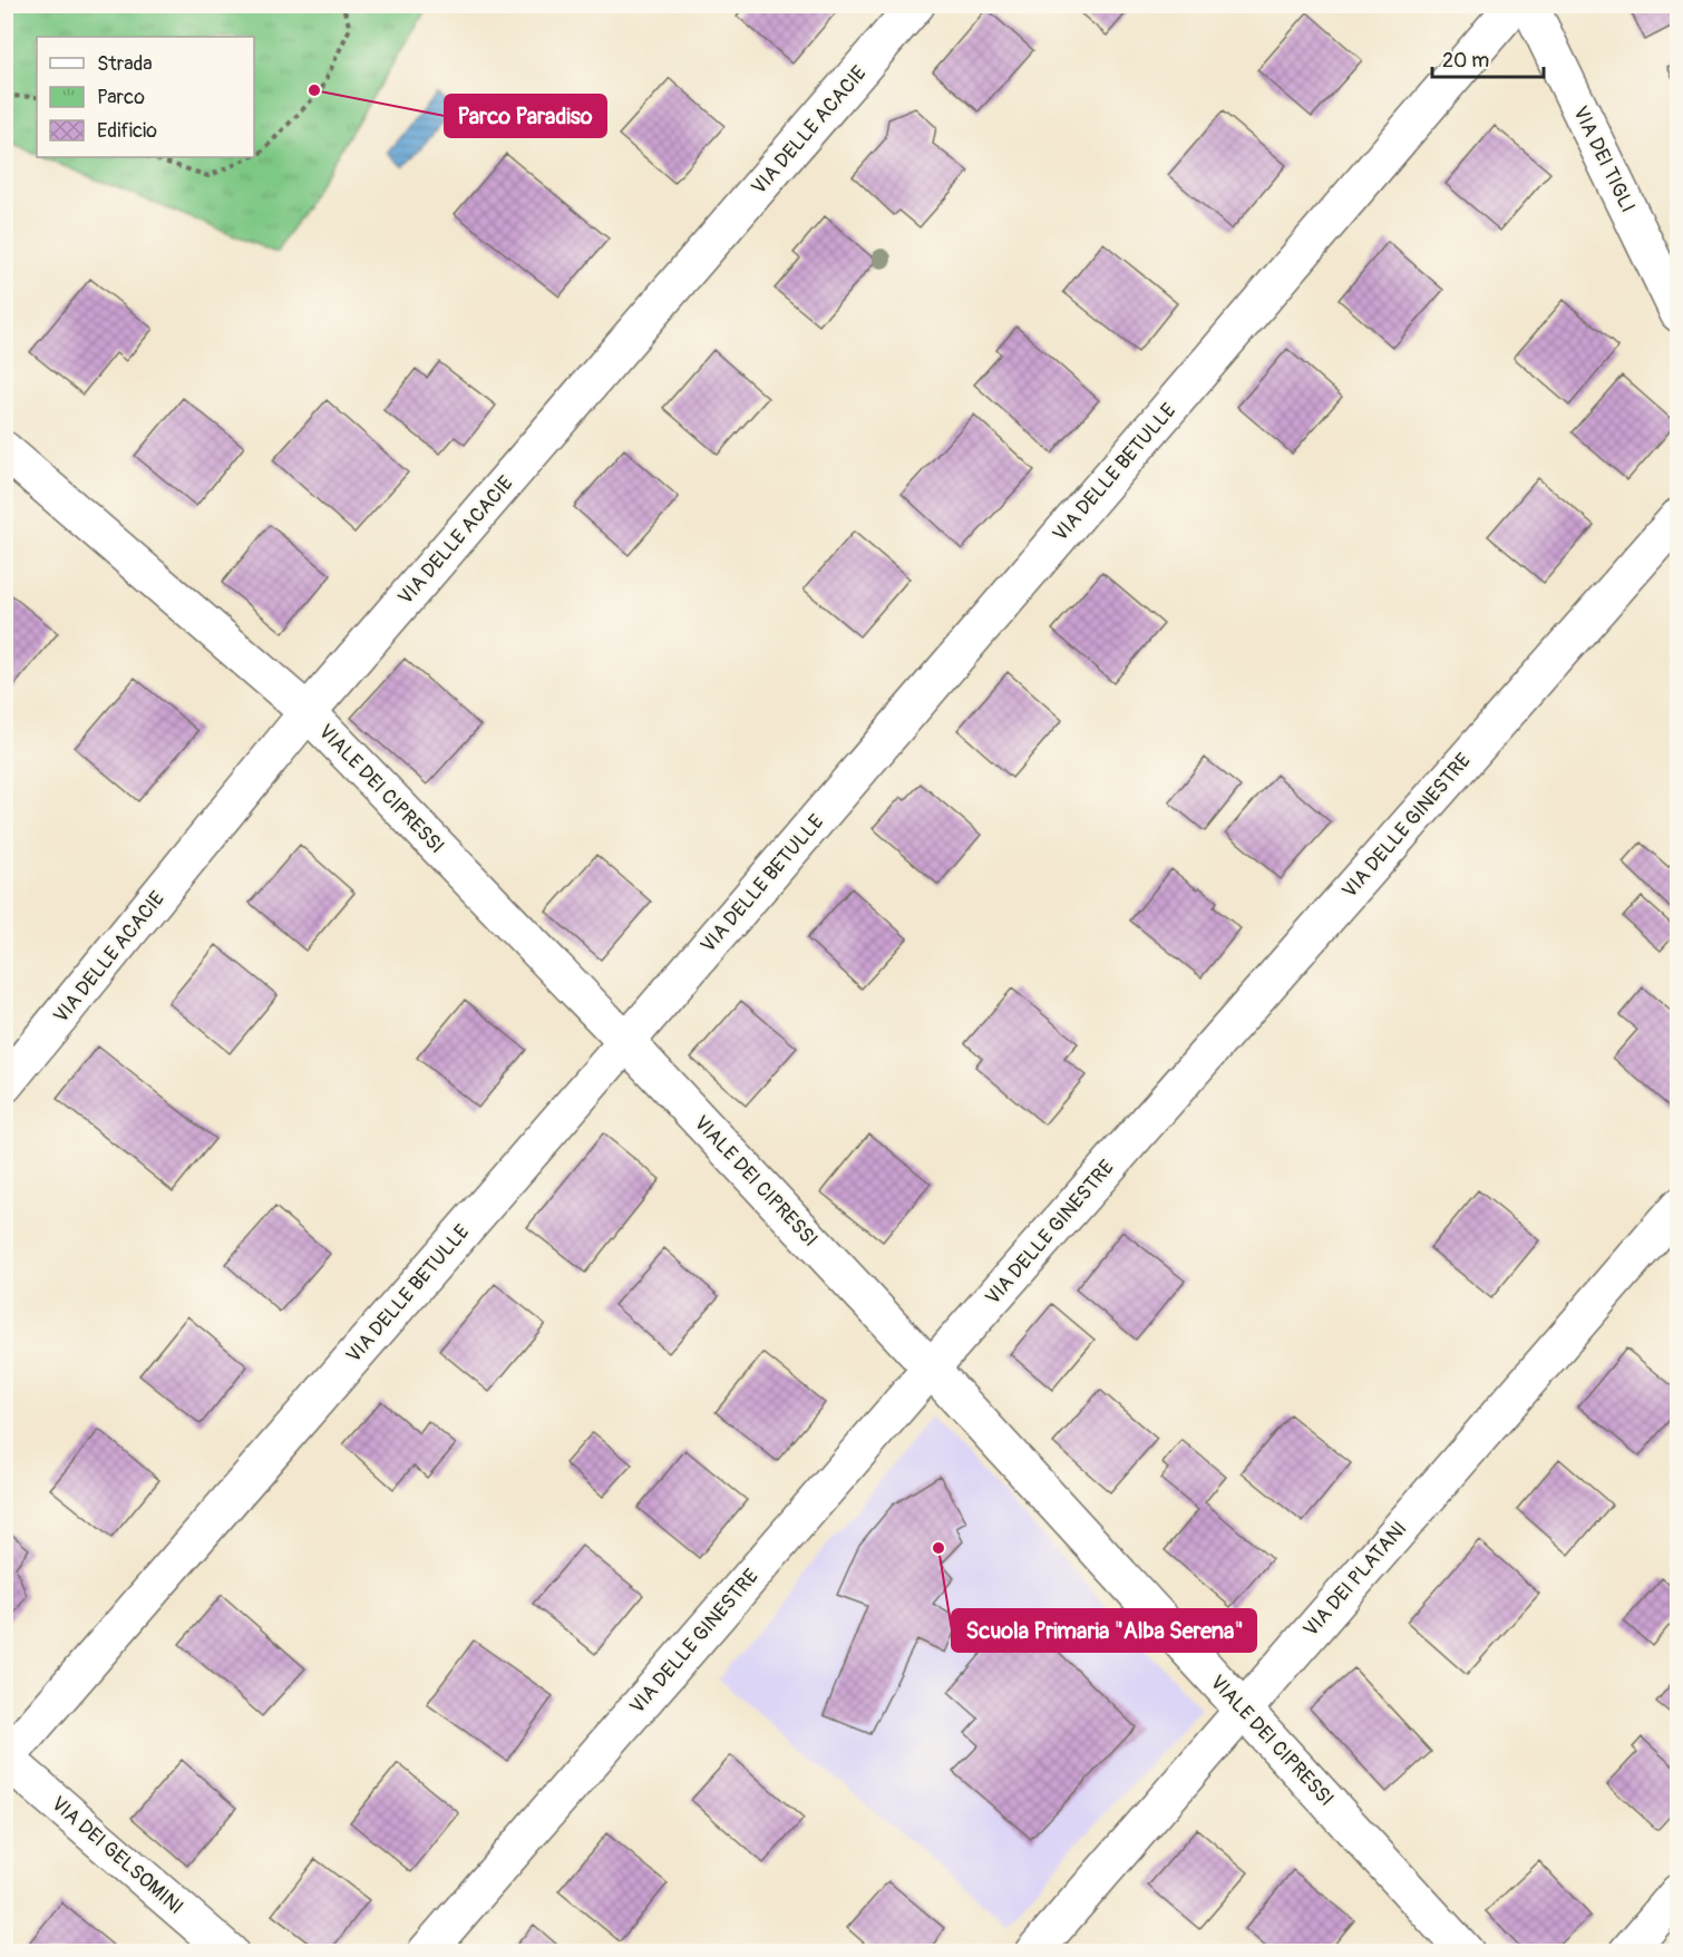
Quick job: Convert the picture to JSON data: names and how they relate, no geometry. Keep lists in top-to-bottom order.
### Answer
{
  "streets": {
    "street": [
      "VIA DELLE ACACIE",
      "VIA DEI TIGLI",
      "VIA DELLE BETULLE",
      "VIALE DEI CIPRESSI",
      "VIA DELLE GINESTRE",
      "VIA DEI PLATANI",
      "VIA DEI GELSOMINI"
    ]
  },
  "crossings": [
    ["VIA DELLE ACACIE", "VIALE DEI CIPRESSI"],
    ["VIA DELLE BETULLE", "VIALE DEI CIPRESSI"],
    ["VIA DELLE BETULLE", "VIA DEI GELSOMINI"],
    ["VIALE DEI CIPRESSI", "VIA DELLE GINESTRE"],
    ["VIALE DEI CIPRESSI", "VIA DEI PLATANI"]
  ],
  "places": ["Parco Paradiso", "Scuola Primaria \"Alba Serena\""],
  "legend": ["Strada", "Parco", "Edificio"],
  "scale_bar": "20 m"
}
